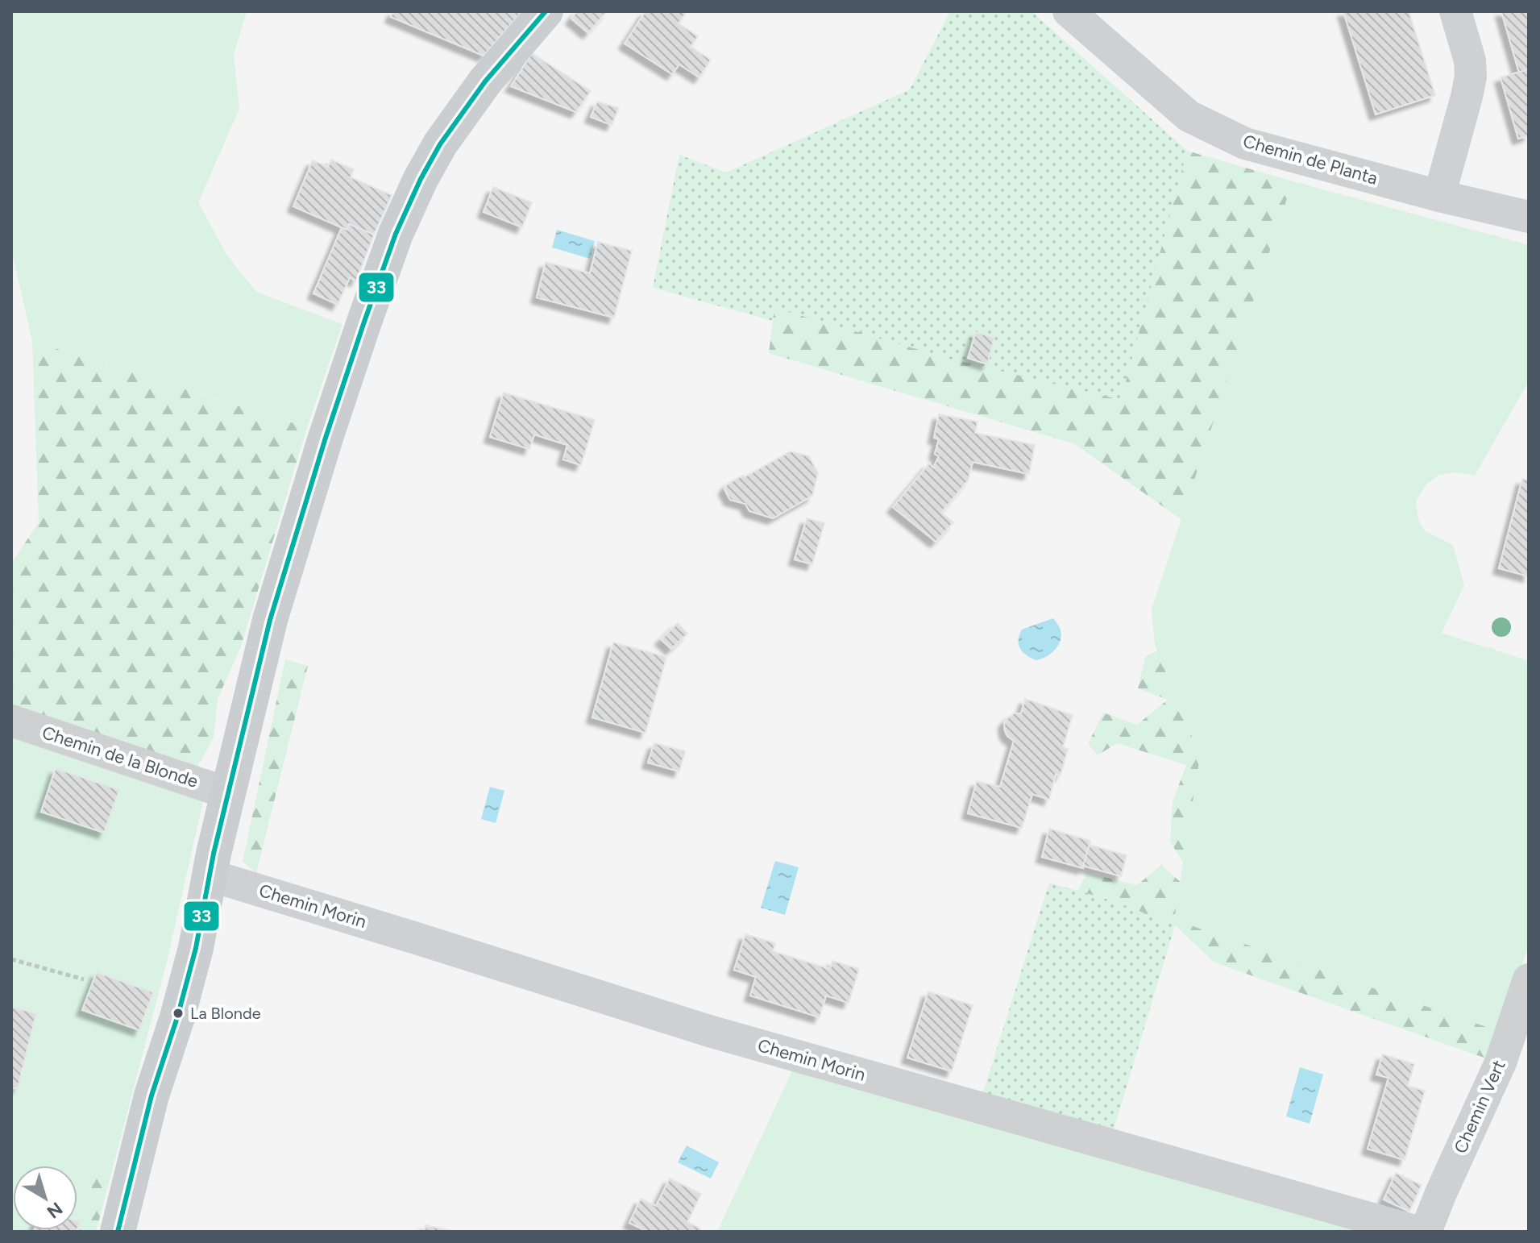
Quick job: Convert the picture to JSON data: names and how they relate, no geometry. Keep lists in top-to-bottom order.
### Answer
{
  "streets": {
    "street": [
      "Chemin de Planta",
      "Chemin de la Blonde",
      "Chemin Morin",
      "Chemin Vert"
    ]
  },
  "places": ["La Blonde"],
  "lines": ["transit line 33"],
  "north": "bottom right"
}
